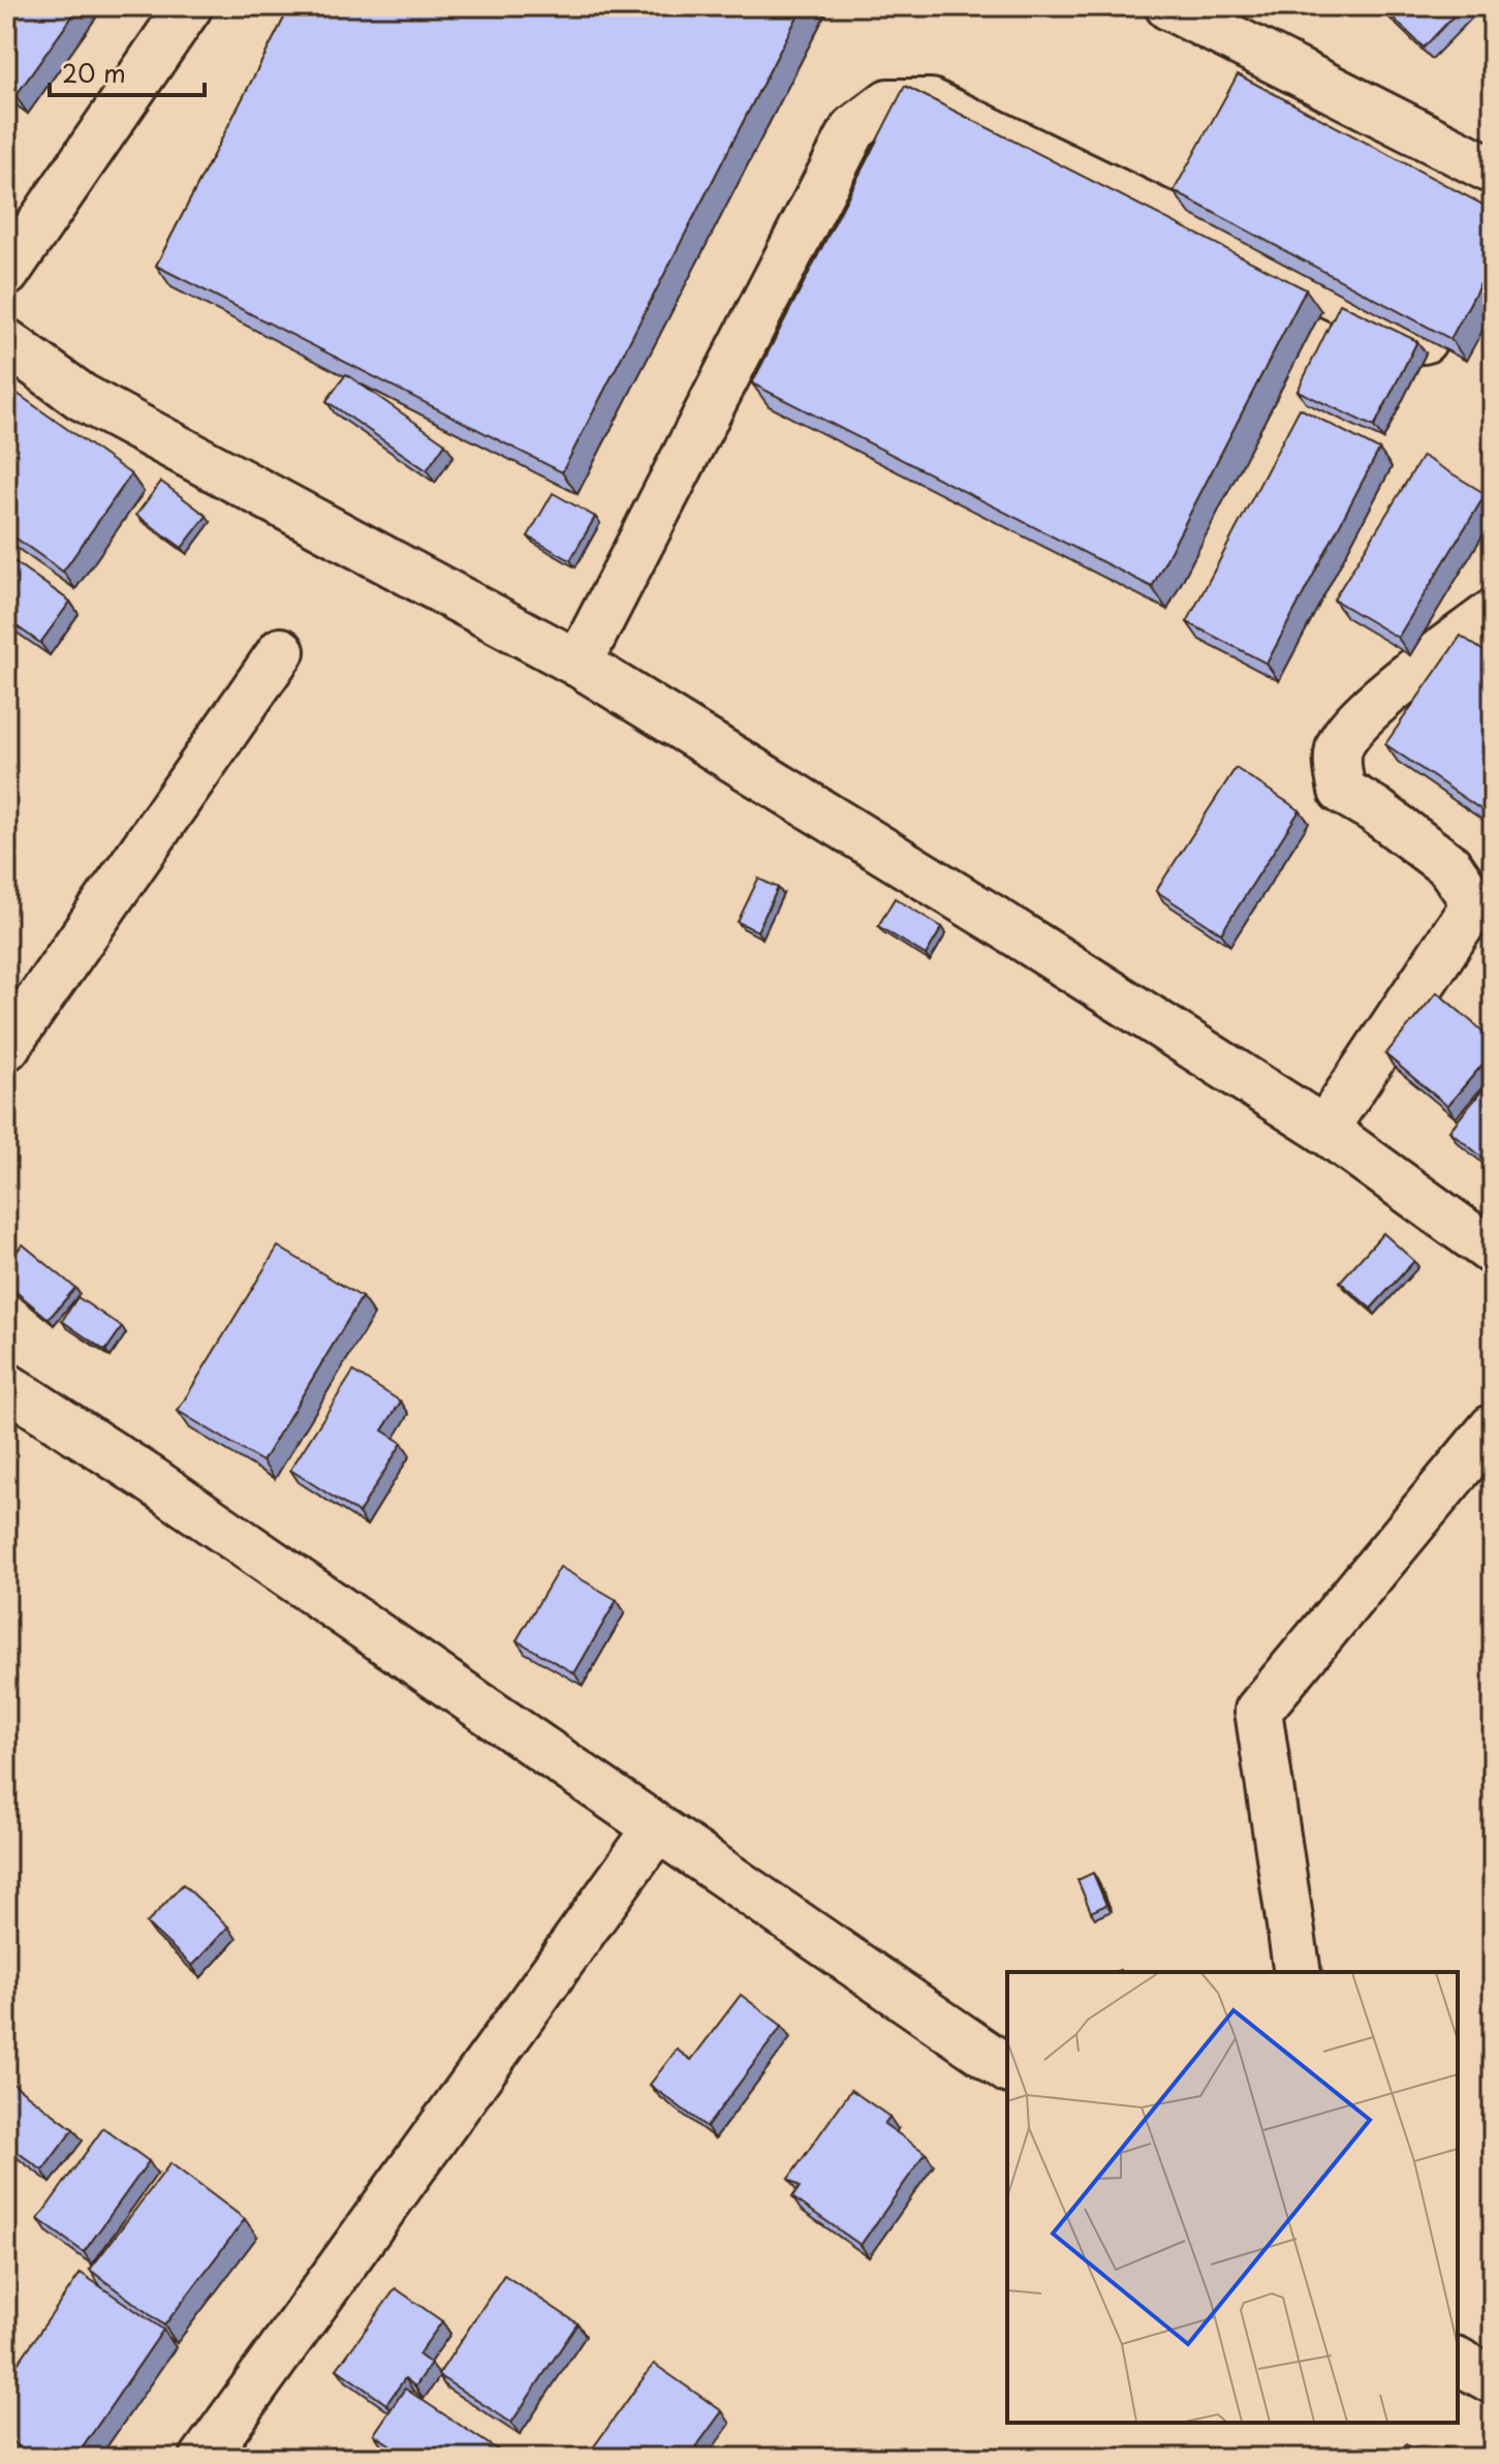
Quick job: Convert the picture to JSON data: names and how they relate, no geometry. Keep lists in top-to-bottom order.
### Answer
{
  "scale_bar": "20 m"
}
